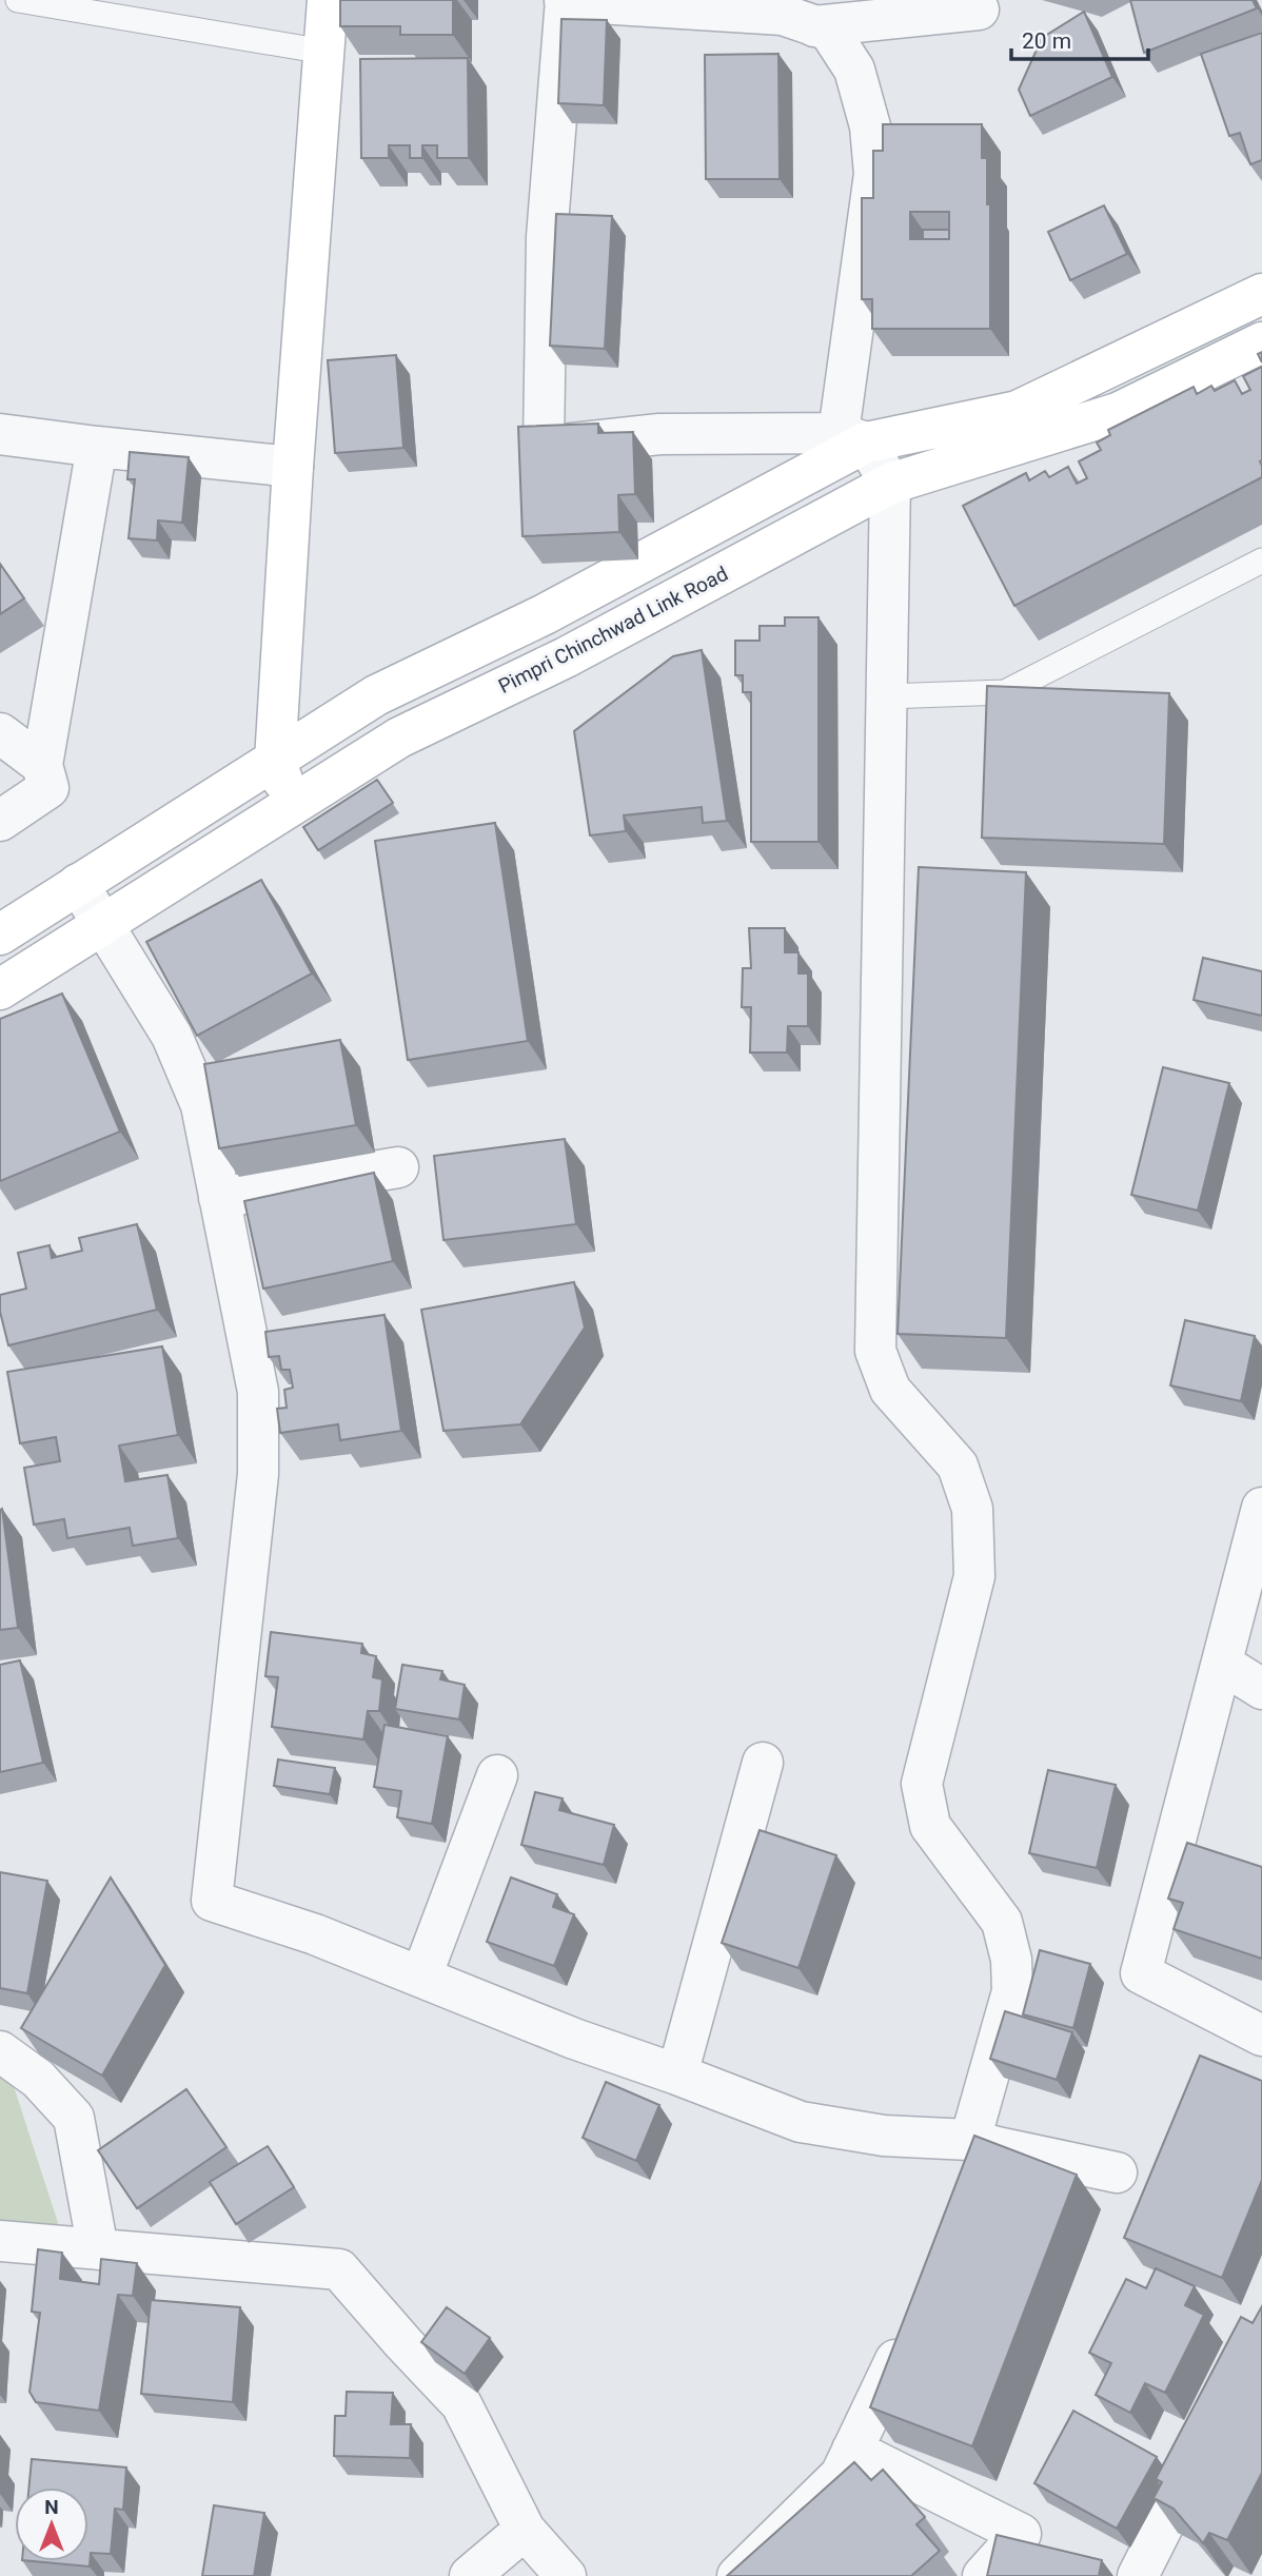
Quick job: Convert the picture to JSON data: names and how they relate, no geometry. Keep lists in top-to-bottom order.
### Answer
{
  "streets": {
    "main road": ["Pimpri Chinchwad Link Road"]
  },
  "scale_bar": "20 m",
  "north": "top"
}
